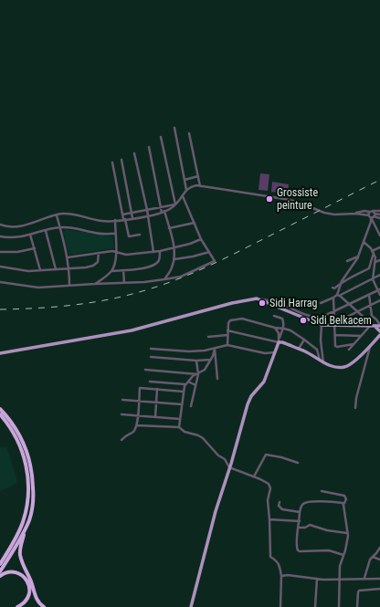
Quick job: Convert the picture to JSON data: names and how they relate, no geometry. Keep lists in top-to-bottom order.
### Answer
{
  "places": ["Grossiste peinture", "Sidi Harrag", "Sidi Belkacem"]
}
